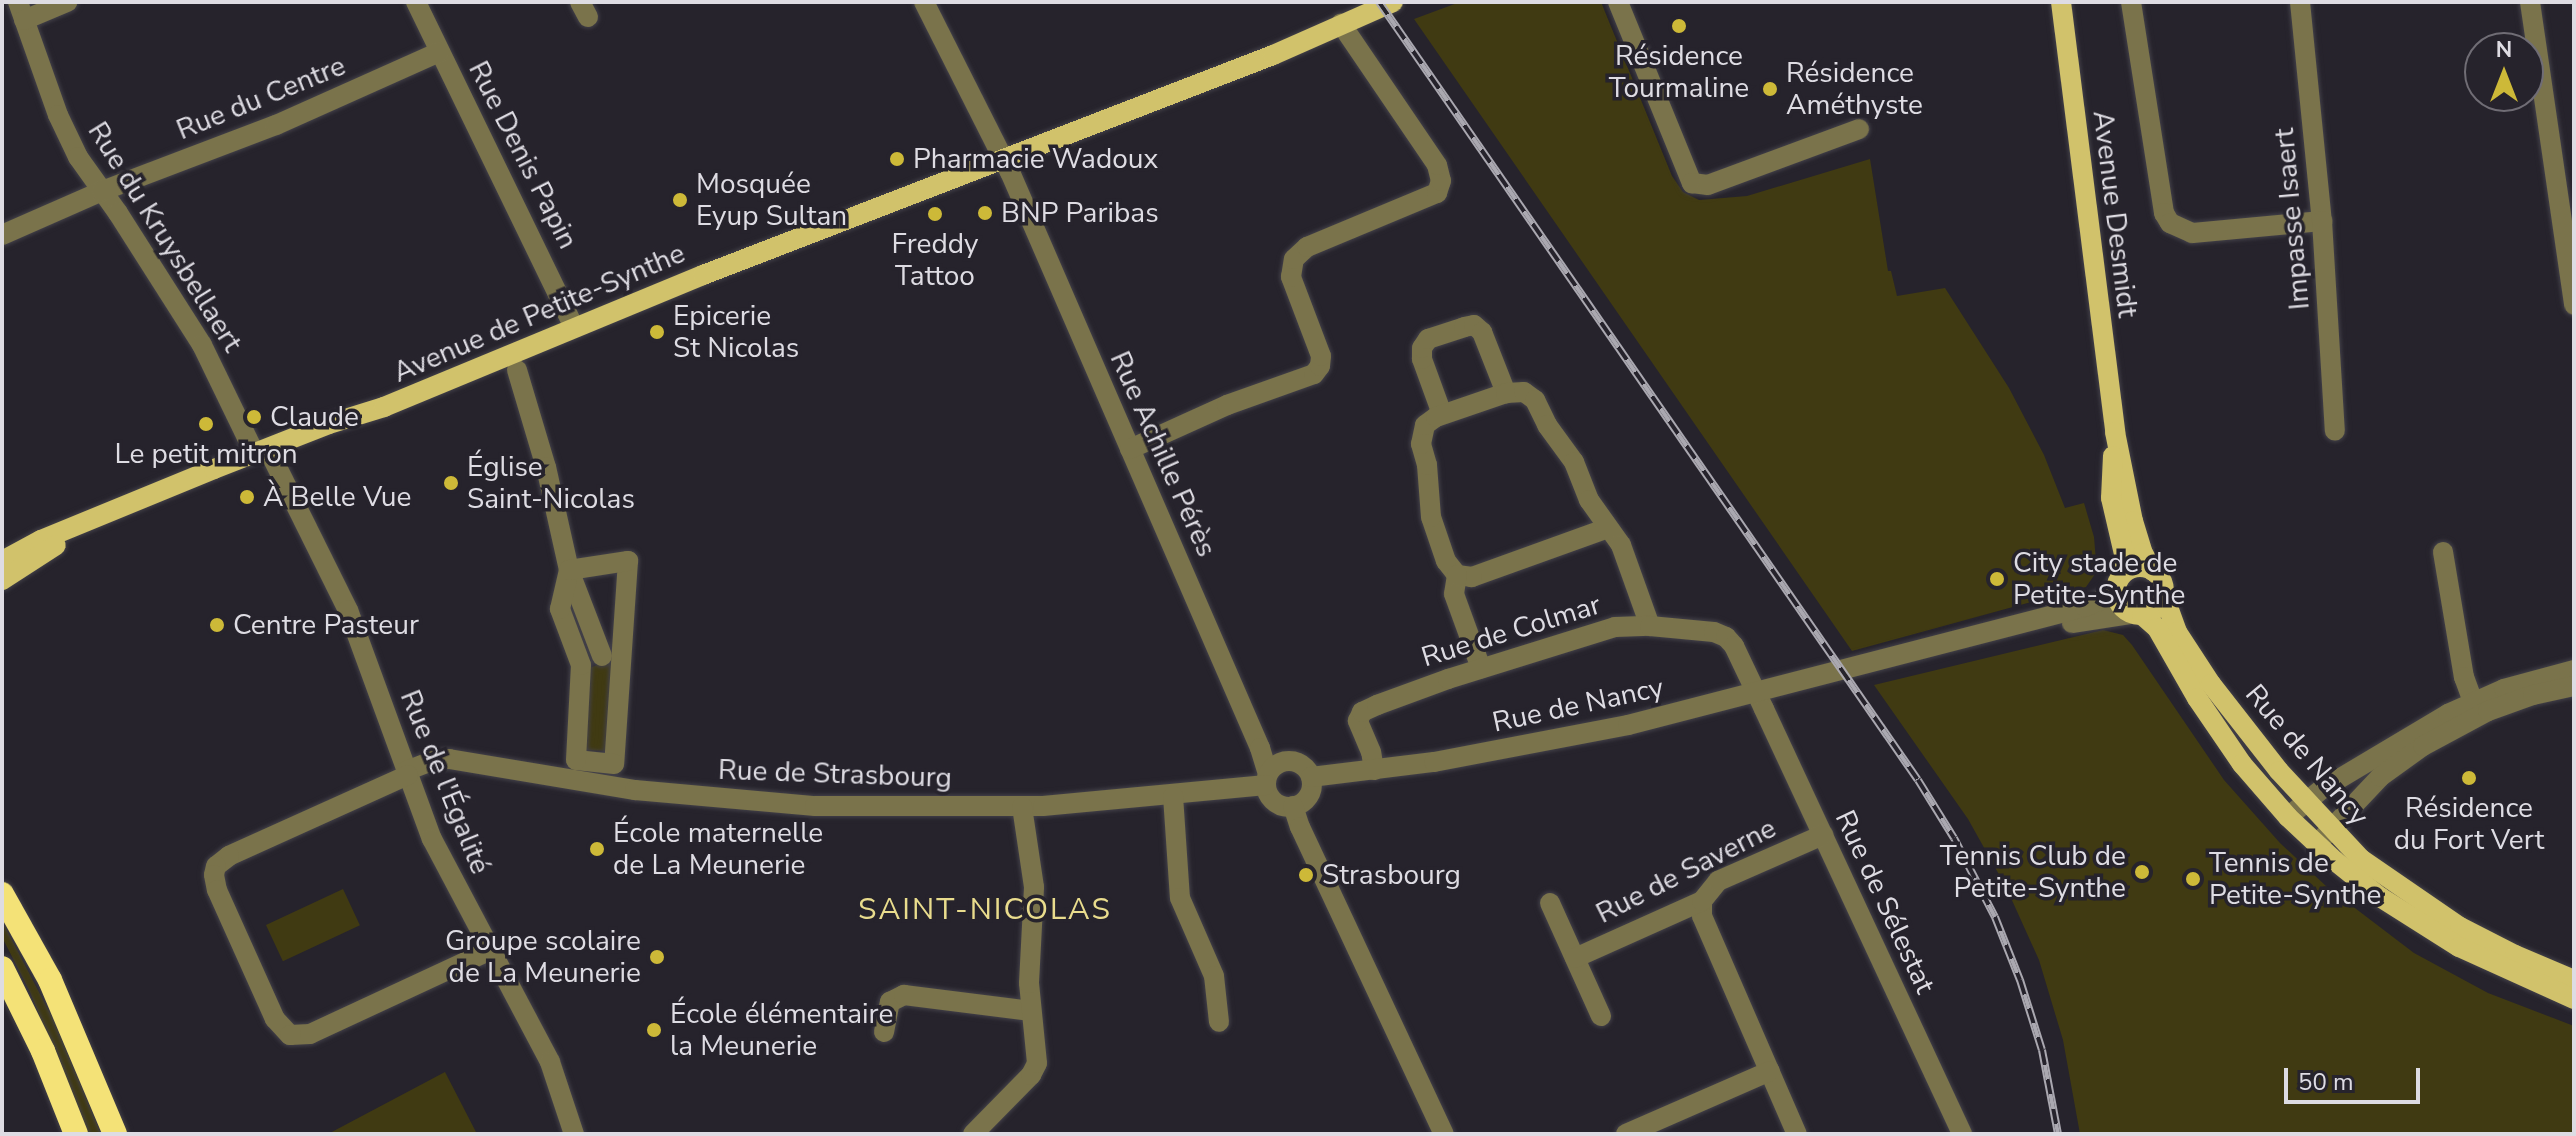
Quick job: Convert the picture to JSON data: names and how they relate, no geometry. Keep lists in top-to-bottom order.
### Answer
{
  "streets": {
    "main road": ["Avenue Desmidt", "Avenue de Petite-Synthe", "Rue de Nancy"],
    "street": [
      "Rue du Centre",
      "Rue Denis Papin",
      "Impasse Isaert",
      "Rue du Kruysbellaert",
      "Rue Achille Pérès",
      "Rue de Colmar",
      "Rue de Strasbourg",
      "Rue de l'Égalité",
      "Rue de Saverne",
      "Rue de Sélestat"
    ]
  },
  "crossings": [
    ["Rue du Centre", "Rue Denis Papin"],
    ["Rue du Centre", "Rue du Kruysbellaert"],
    ["Rue Denis Papin", "Avenue de Petite-Synthe"],
    ["Avenue Desmidt", "Rue de Nancy"],
    ["Rue du Kruysbellaert", "Avenue de Petite-Synthe"],
    ["Rue du Kruysbellaert", "Rue de l'Égalité"],
    ["Avenue de Petite-Synthe", "Rue Achille Pérès"],
    ["Avenue de Petite-Synthe", "Rue de l'Égalité"],
    ["Rue Achille Pérès", "Rue de Nancy"],
    ["Rue Achille Pérès", "Rue de Strasbourg"],
    ["Rue de Colmar", "Rue de Nancy"],
    ["Rue de Colmar", "Rue de Sélestat"],
    ["Rue de Nancy", "Rue de Strasbourg"],
    ["Rue de Nancy", "Rue de Sélestat"],
    ["Rue de Strasbourg", "Rue de l'Égalité"],
    ["Rue de Saverne", "Rue de Sélestat"]
  ],
  "districts": ["SAINT-NICOLAS"],
  "places": [
    "Résidence Tourmaline",
    "Résidence Améthyste",
    "Pharmacie Wadoux",
    "Mosquée Eyup Sultan",
    "BNP Paribas",
    "Freddy Tattoo",
    "Epicerie St Nicolas",
    "Claude",
    "Le petit mitron",
    "Église Saint-Nicolas",
    "À Belle Vue",
    "City stade de Petite-Synthe",
    "Centre Pasteur",
    "Résidence du Fort Vert",
    "École maternelle de La Meunerie",
    "Tennis Club de Petite-Synthe",
    "Strasbourg",
    "Tennis de Petite-Synthe",
    "Groupe scolaire de La Meunerie",
    "École élémentaire la Meunerie"
  ],
  "scale_bar": "50 m",
  "north": "top"
}
